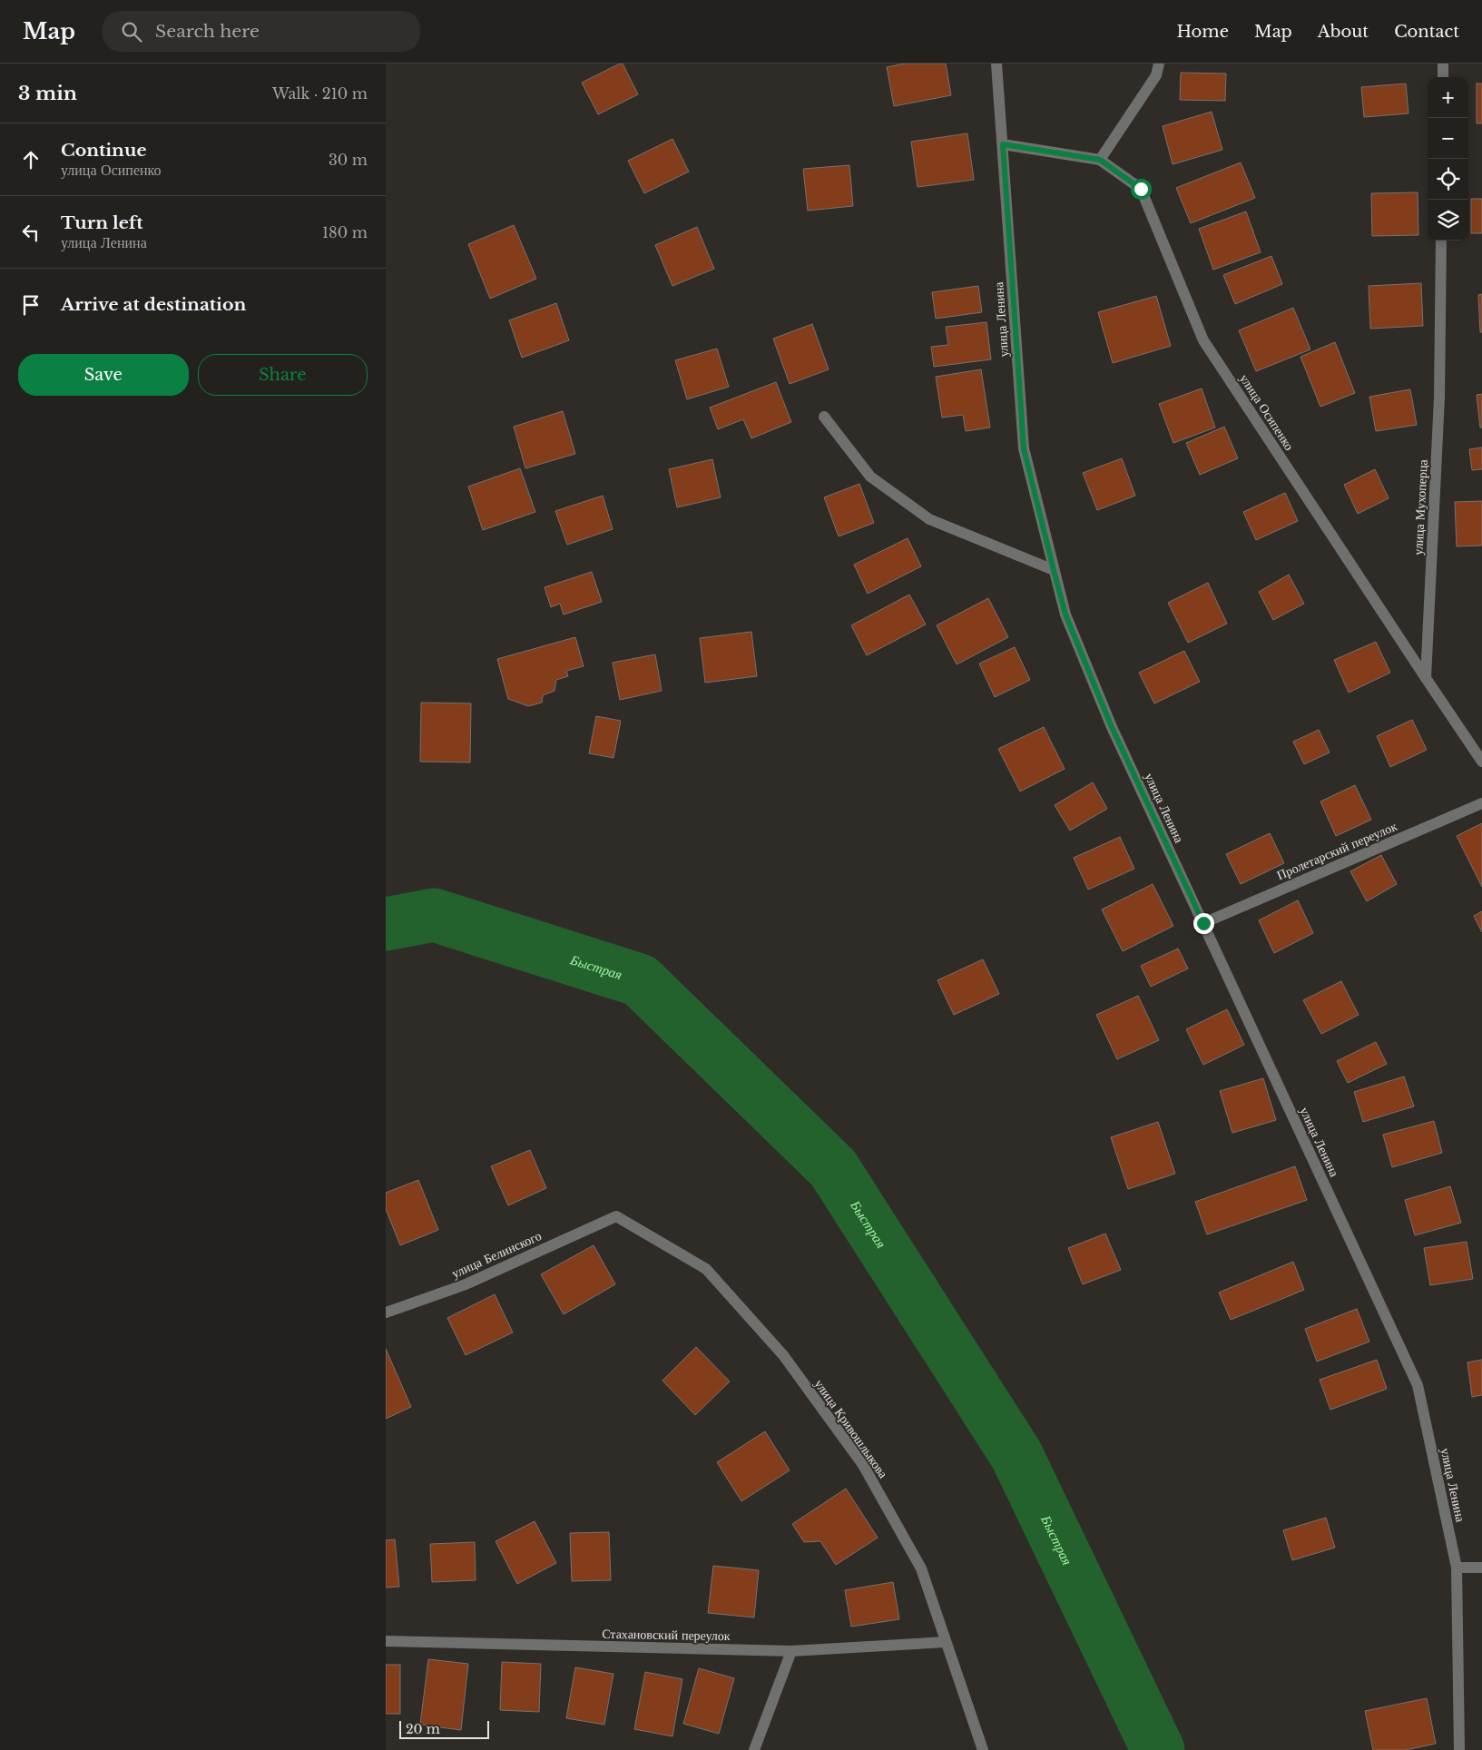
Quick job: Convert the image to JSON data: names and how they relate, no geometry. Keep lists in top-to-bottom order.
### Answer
{
  "streets": {
    "street": [
      "улица Ленина",
      "улица Осипенко",
      "улица Мухоперца",
      "Пролетарский переулок",
      "улица Белинского",
      "улица Кривошлыкова",
      "Стахановский переулок"
    ]
  },
  "crossings": [
    ["улица Ленина", "улица Осипенко"],
    ["улица Ленина", "Пролетарский переулок"],
    ["улица Осипенко", "улица Мухоперца"],
    ["улица Белинского", "улица Кривошлыкова"],
    ["улица Кривошлыкова", "Стахановский переулок"]
  ],
  "water": ["Быстрая"],
  "scale_bar": "20 m",
  "page": {
    "header": "Map",
    "search": "Search here",
    "nav": [
      "Home",
      "Map",
      "About",
      "Contact"
    ],
    "heading": ["3 min", "Walk · 210 m"],
    "map_buttons": ["+", "−"],
    "list": [
      ["Continue", "улица Осипенко", "30 m"],
      ["Turn left", "улица Ленина", "180 m"],
      "Arrive at destination"
    ],
    "buttons": ["Save", "Share"],
    "scale": "20 m"
  }
}
